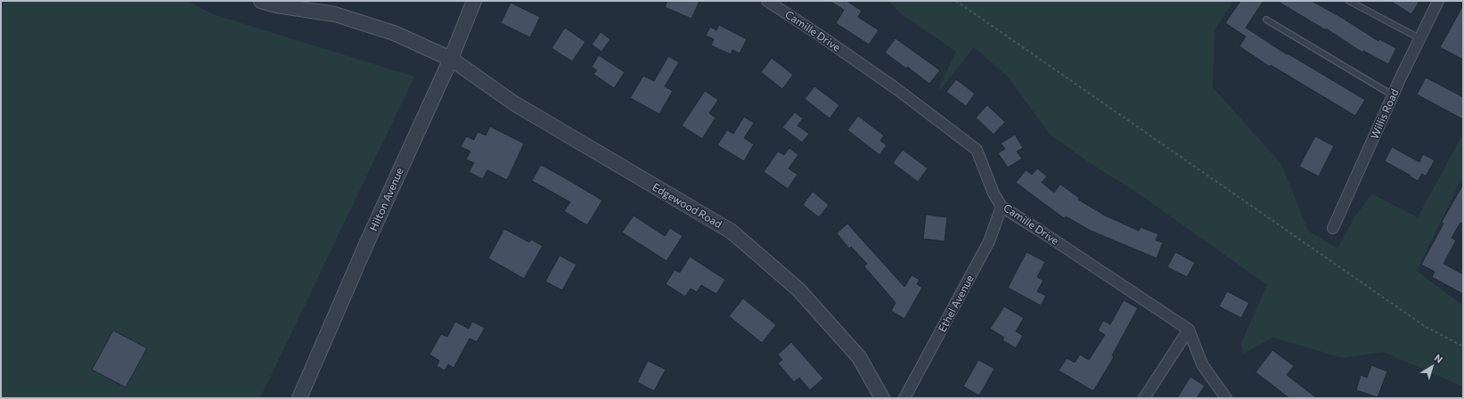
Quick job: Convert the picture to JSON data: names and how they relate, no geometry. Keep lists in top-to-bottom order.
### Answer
{
  "streets": {
    "street": [
      "Camille Drive",
      "Willis Road",
      "Hilton Avenue",
      "Edgewood Road",
      "Ethel Avenue"
    ]
  },
  "crossings": [
    ["Camille Drive", "Ethel Avenue"],
    ["Hilton Avenue", "Edgewood Road"]
  ],
  "north": "top right"
}
